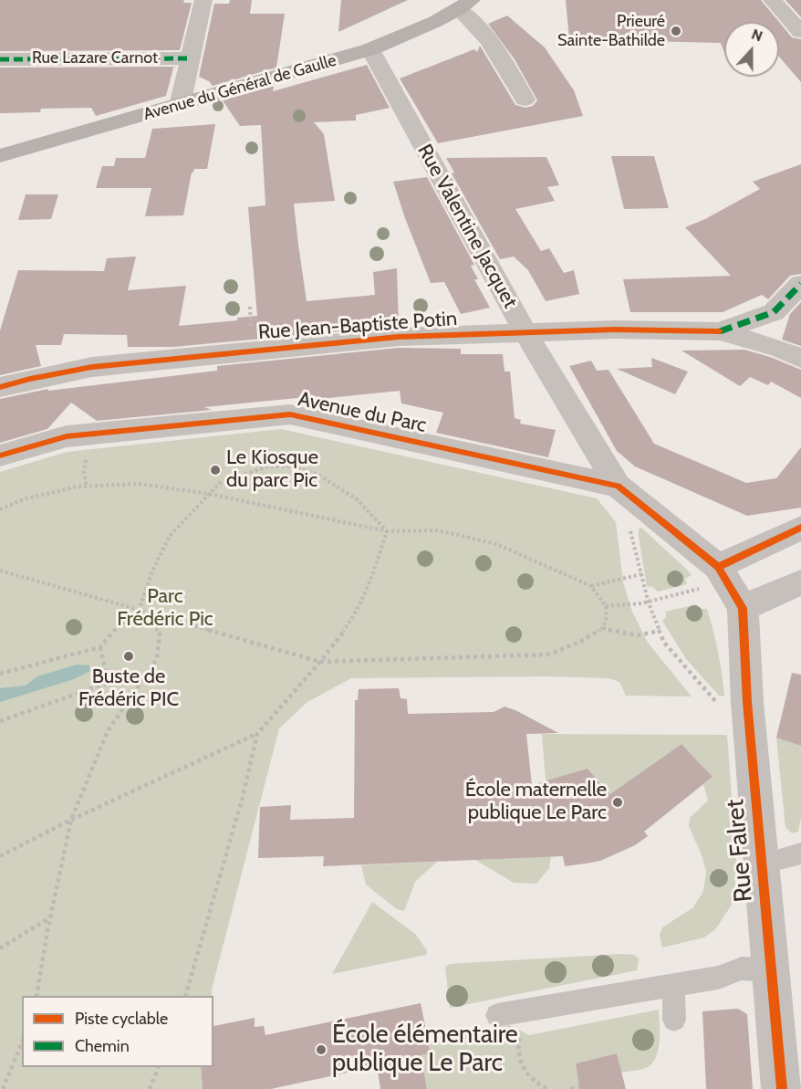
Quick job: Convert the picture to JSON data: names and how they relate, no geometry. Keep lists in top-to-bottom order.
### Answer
{
  "streets": {
    "main road": ["Avenue du Général de Gaulle"],
    "street": [
      "Rue Lazare Carnot",
      "Rue Valentine Jacquet",
      "Rue Jean-Baptiste Potin",
      "Avenue du Parc",
      "Rue Falret"
    ]
  },
  "crossings": [
    ["Avenue du Général de Gaulle", "Rue Valentine Jacquet"],
    ["Rue Valentine Jacquet", "Rue Jean-Baptiste Potin"],
    ["Rue Valentine Jacquet", "Avenue du Parc"]
  ],
  "parks": ["Parc Frédéric Pic"],
  "places": [
    "Prieuré Sainte-Bathilde",
    "Le Kiosque du parc Pic",
    "Buste de Frédéric PIC",
    "École maternelle publique Le Parc",
    "École élémentaire publique Le Parc"
  ],
  "legend": ["Piste cyclable", "Chemin"],
  "north": "top"
}
